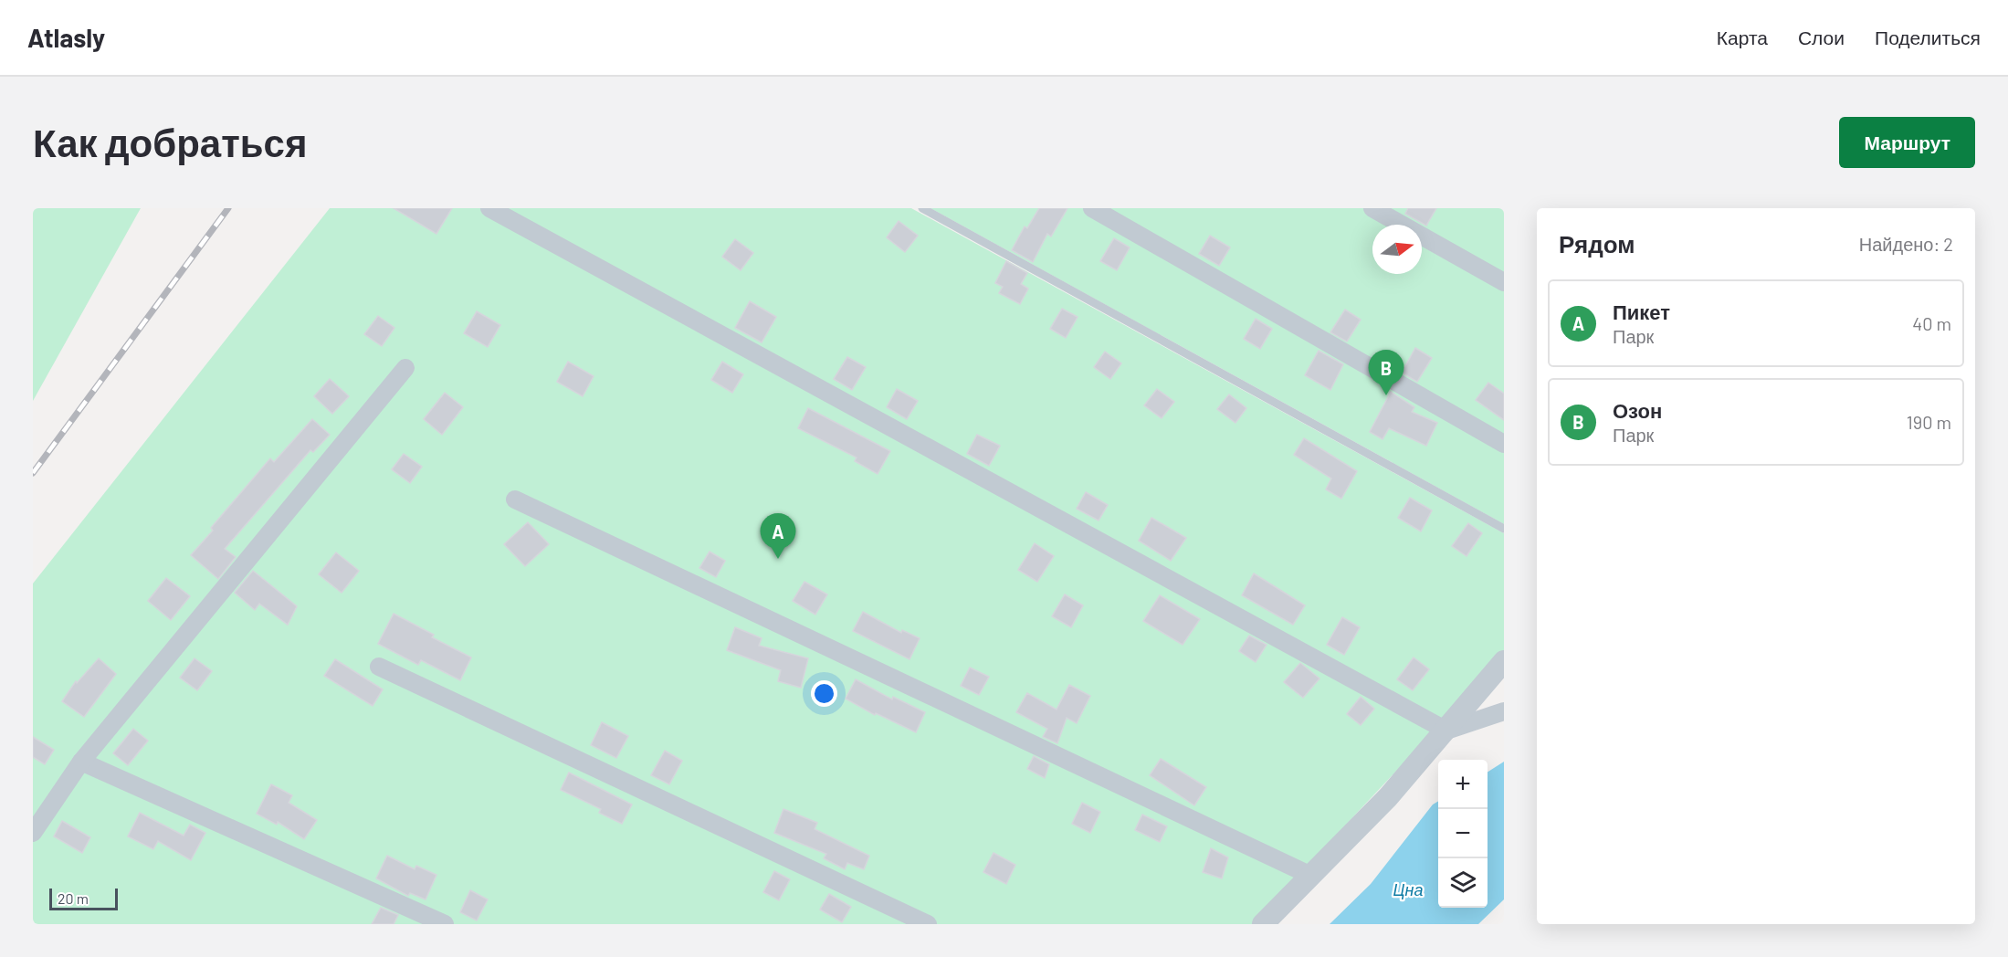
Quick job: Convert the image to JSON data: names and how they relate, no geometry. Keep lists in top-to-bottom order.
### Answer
{
  "water": ["Цна"],
  "scale_bar": "20 m",
  "north": "right",
  "page": {
    "header": "Atlasly",
    "nav": ["Карта", "Слои", "Поделиться"],
    "buttons": "Маршрут",
    "title": "Как добраться",
    "heading": ["Рядом", "Найдено: 2"],
    "list": [
      {
        "mark": "A",
        "name": "Пикет",
        "note": "Парк",
        "value": "40 m"
      },
      {
        "mark": "B",
        "name": "Озон",
        "note": "Парк",
        "value": "190 m"
      }
    ],
    "pins": ["B", "A"],
    "map_buttons": ["+", "−"],
    "scale": "20 m"
  }
}
